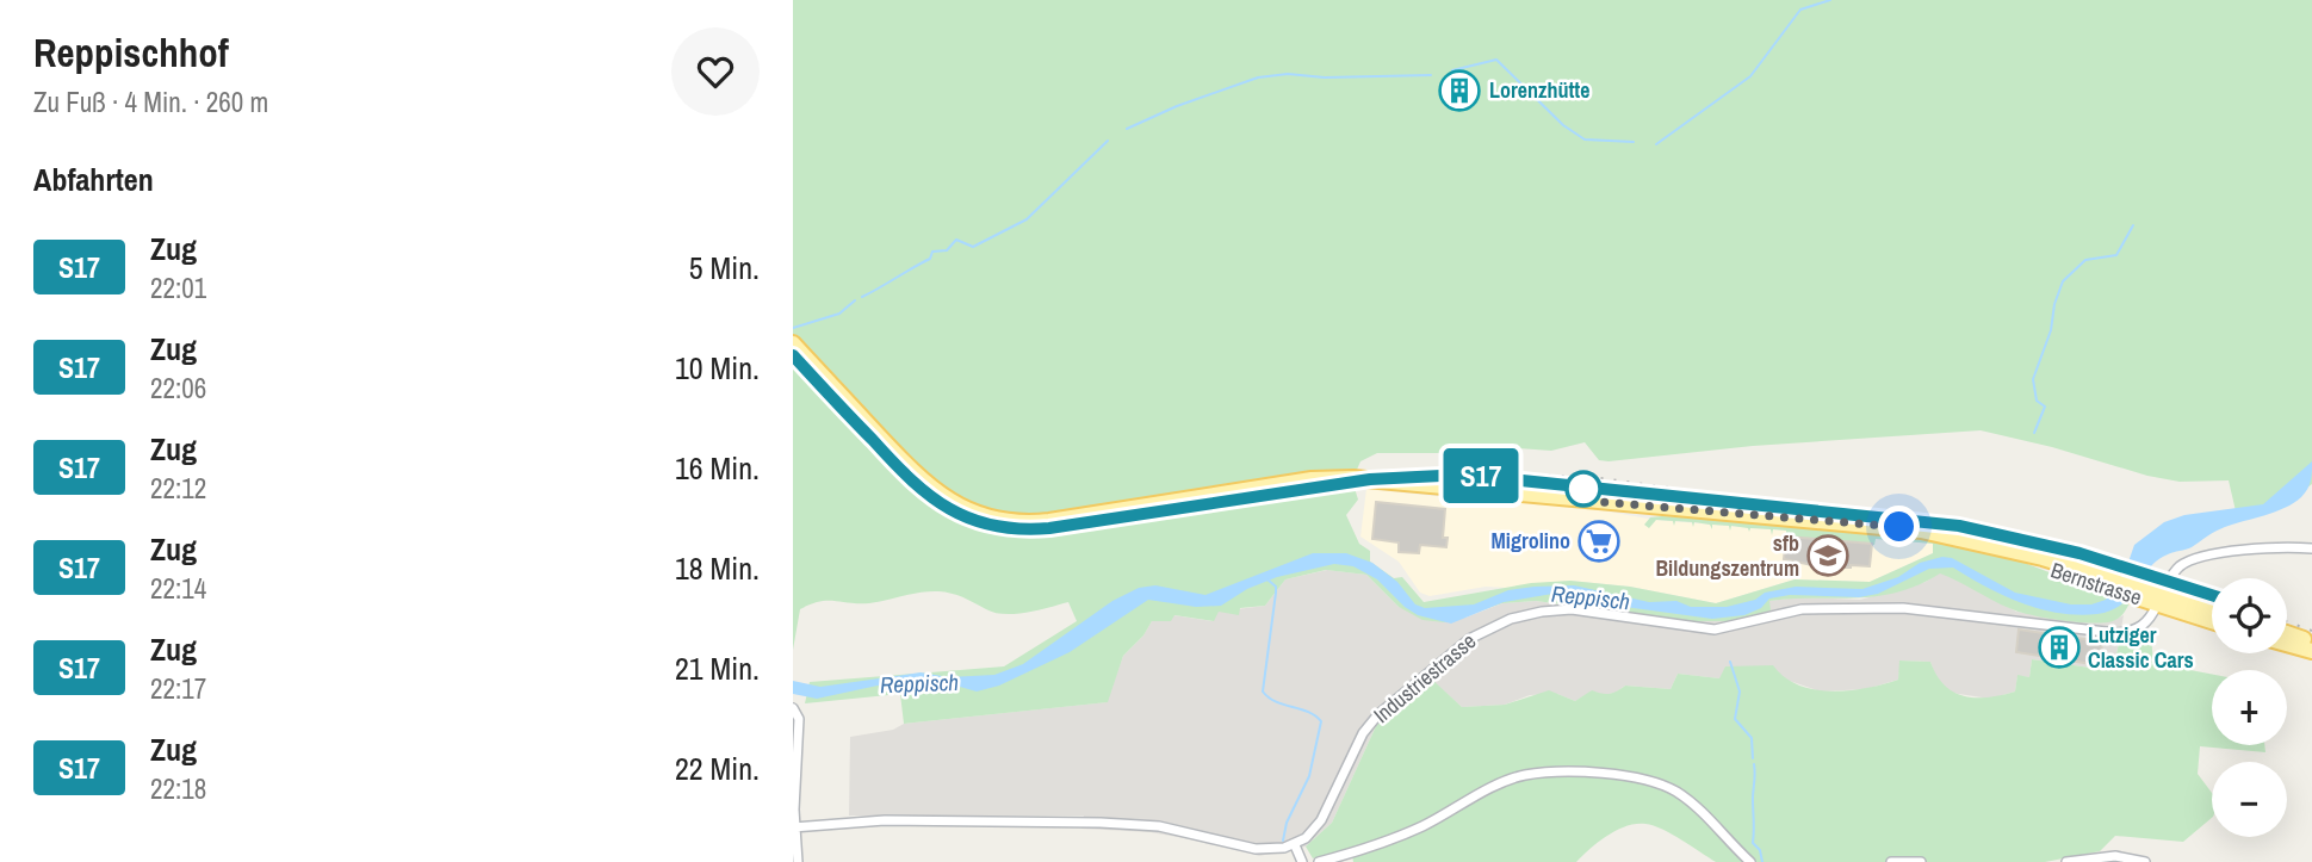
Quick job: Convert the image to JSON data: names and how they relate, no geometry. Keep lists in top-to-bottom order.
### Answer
{
  "streets": {
    "main road": ["Bernstrasse"],
    "street": ["Industriestrasse"]
  },
  "crossings": [
    ["Bernstrasse", "Industriestrasse"]
  ],
  "water": ["Reppisch"],
  "places": {
    "building": ["Lorenzhütte", "Lutziger Classic Cars"],
    "supermarket": ["Migrolino"],
    "school or university": ["sfb Bildungszentrum"]
  },
  "page": {
    "heading": [
      ["Reppischhof", "Zu Fuß · 4 Min. · 260 m"],
      "Abfahrten"
    ],
    "on_map": "S17",
    "list": [
      {
        "mark": "S17",
        "name": "Zug",
        "note": "22:01",
        "value": "5 Min."
      },
      {
        "mark": "S17",
        "name": "Zug",
        "note": "22:06",
        "value": "10 Min."
      },
      {
        "mark": "S17",
        "name": "Zug",
        "note": "22:12",
        "value": "16 Min."
      },
      {
        "mark": "S17",
        "name": "Zug",
        "note": "22:14",
        "value": "18 Min."
      },
      {
        "mark": "S17",
        "name": "Zug",
        "note": "22:17",
        "value": "21 Min."
      },
      {
        "mark": "S17",
        "name": "Zug",
        "note": "22:18",
        "value": "22 Min."
      }
    ],
    "map_buttons": ["+", "−"]
  }
}
